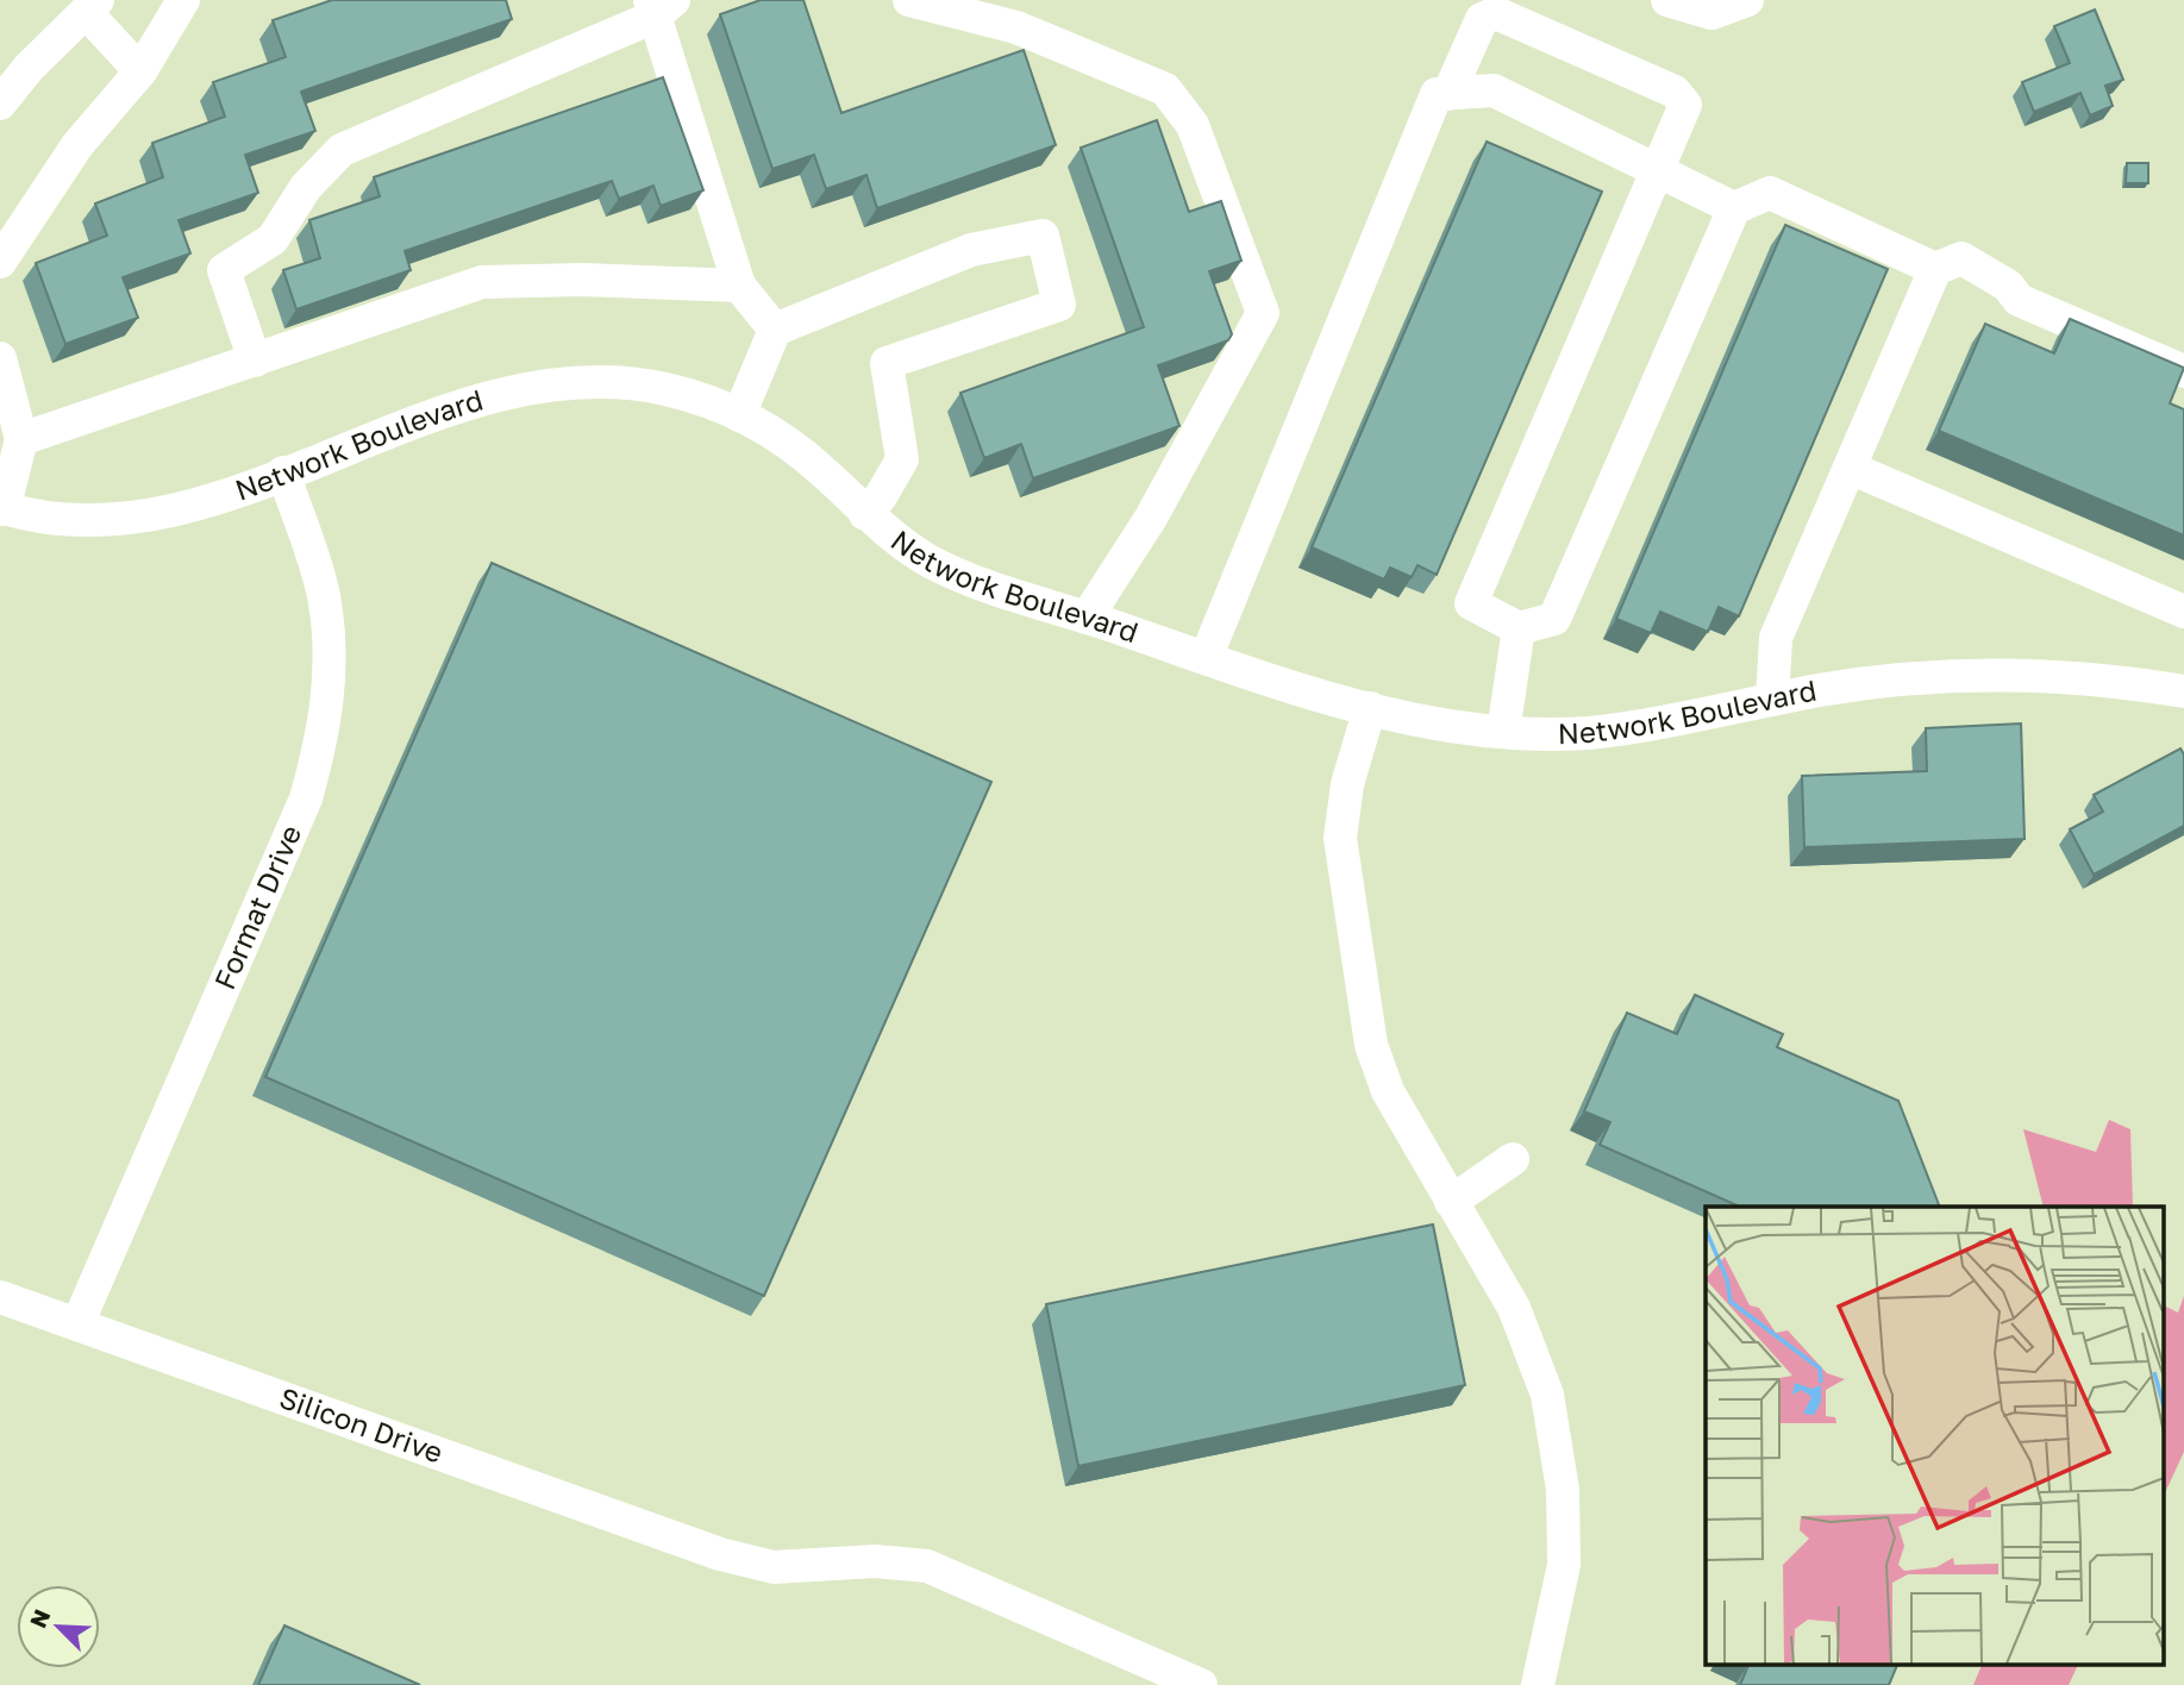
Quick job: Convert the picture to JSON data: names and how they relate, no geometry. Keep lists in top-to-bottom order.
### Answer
{
  "streets": {
    "street": ["Network Boulevard", "Format Drive", "Silicon Drive"]
  },
  "crossings": [
    ["Network Boulevard", "Format Drive"],
    ["Format Drive", "Silicon Drive"]
  ],
  "north": "top left"
}
